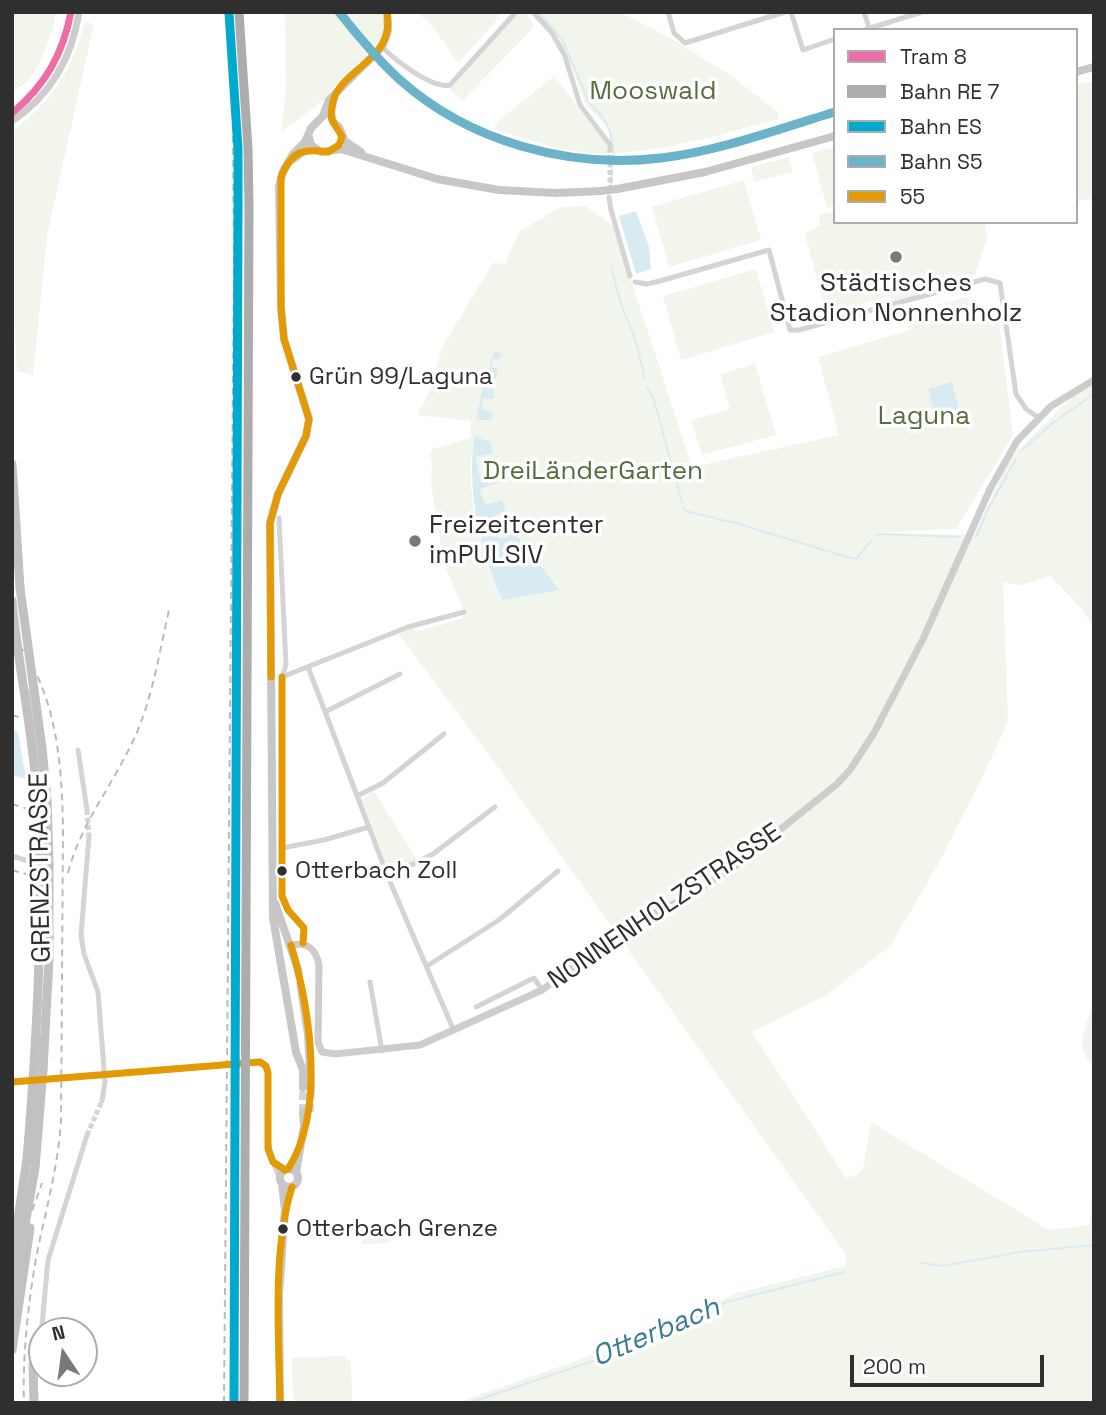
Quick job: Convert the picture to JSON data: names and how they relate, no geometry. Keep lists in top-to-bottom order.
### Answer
{
  "streets": {
    "street": ["GRENZSTRASSE", "NONNENHOLZSTRASSE"]
  },
  "water": ["Otterbach"],
  "parks": ["Mooswald", "Laguna", "DreiLänderGarten"],
  "places": [
    "Städtisches Stadion Nonnenholz",
    "Grün 99/Laguna",
    "Freizeitcenter imPULSIV",
    "Otterbach Zoll",
    "Otterbach Grenze"
  ],
  "lines": [
    "tram line 8",
    "rail line S5",
    "transit line 55",
    "rail line ES"
  ],
  "legend": [
    "Tram 8",
    "Bahn RE 7",
    "Bahn ES",
    "Bahn S5",
    "55"
  ],
  "scale_bar": "200 m",
  "north": "top"
}
